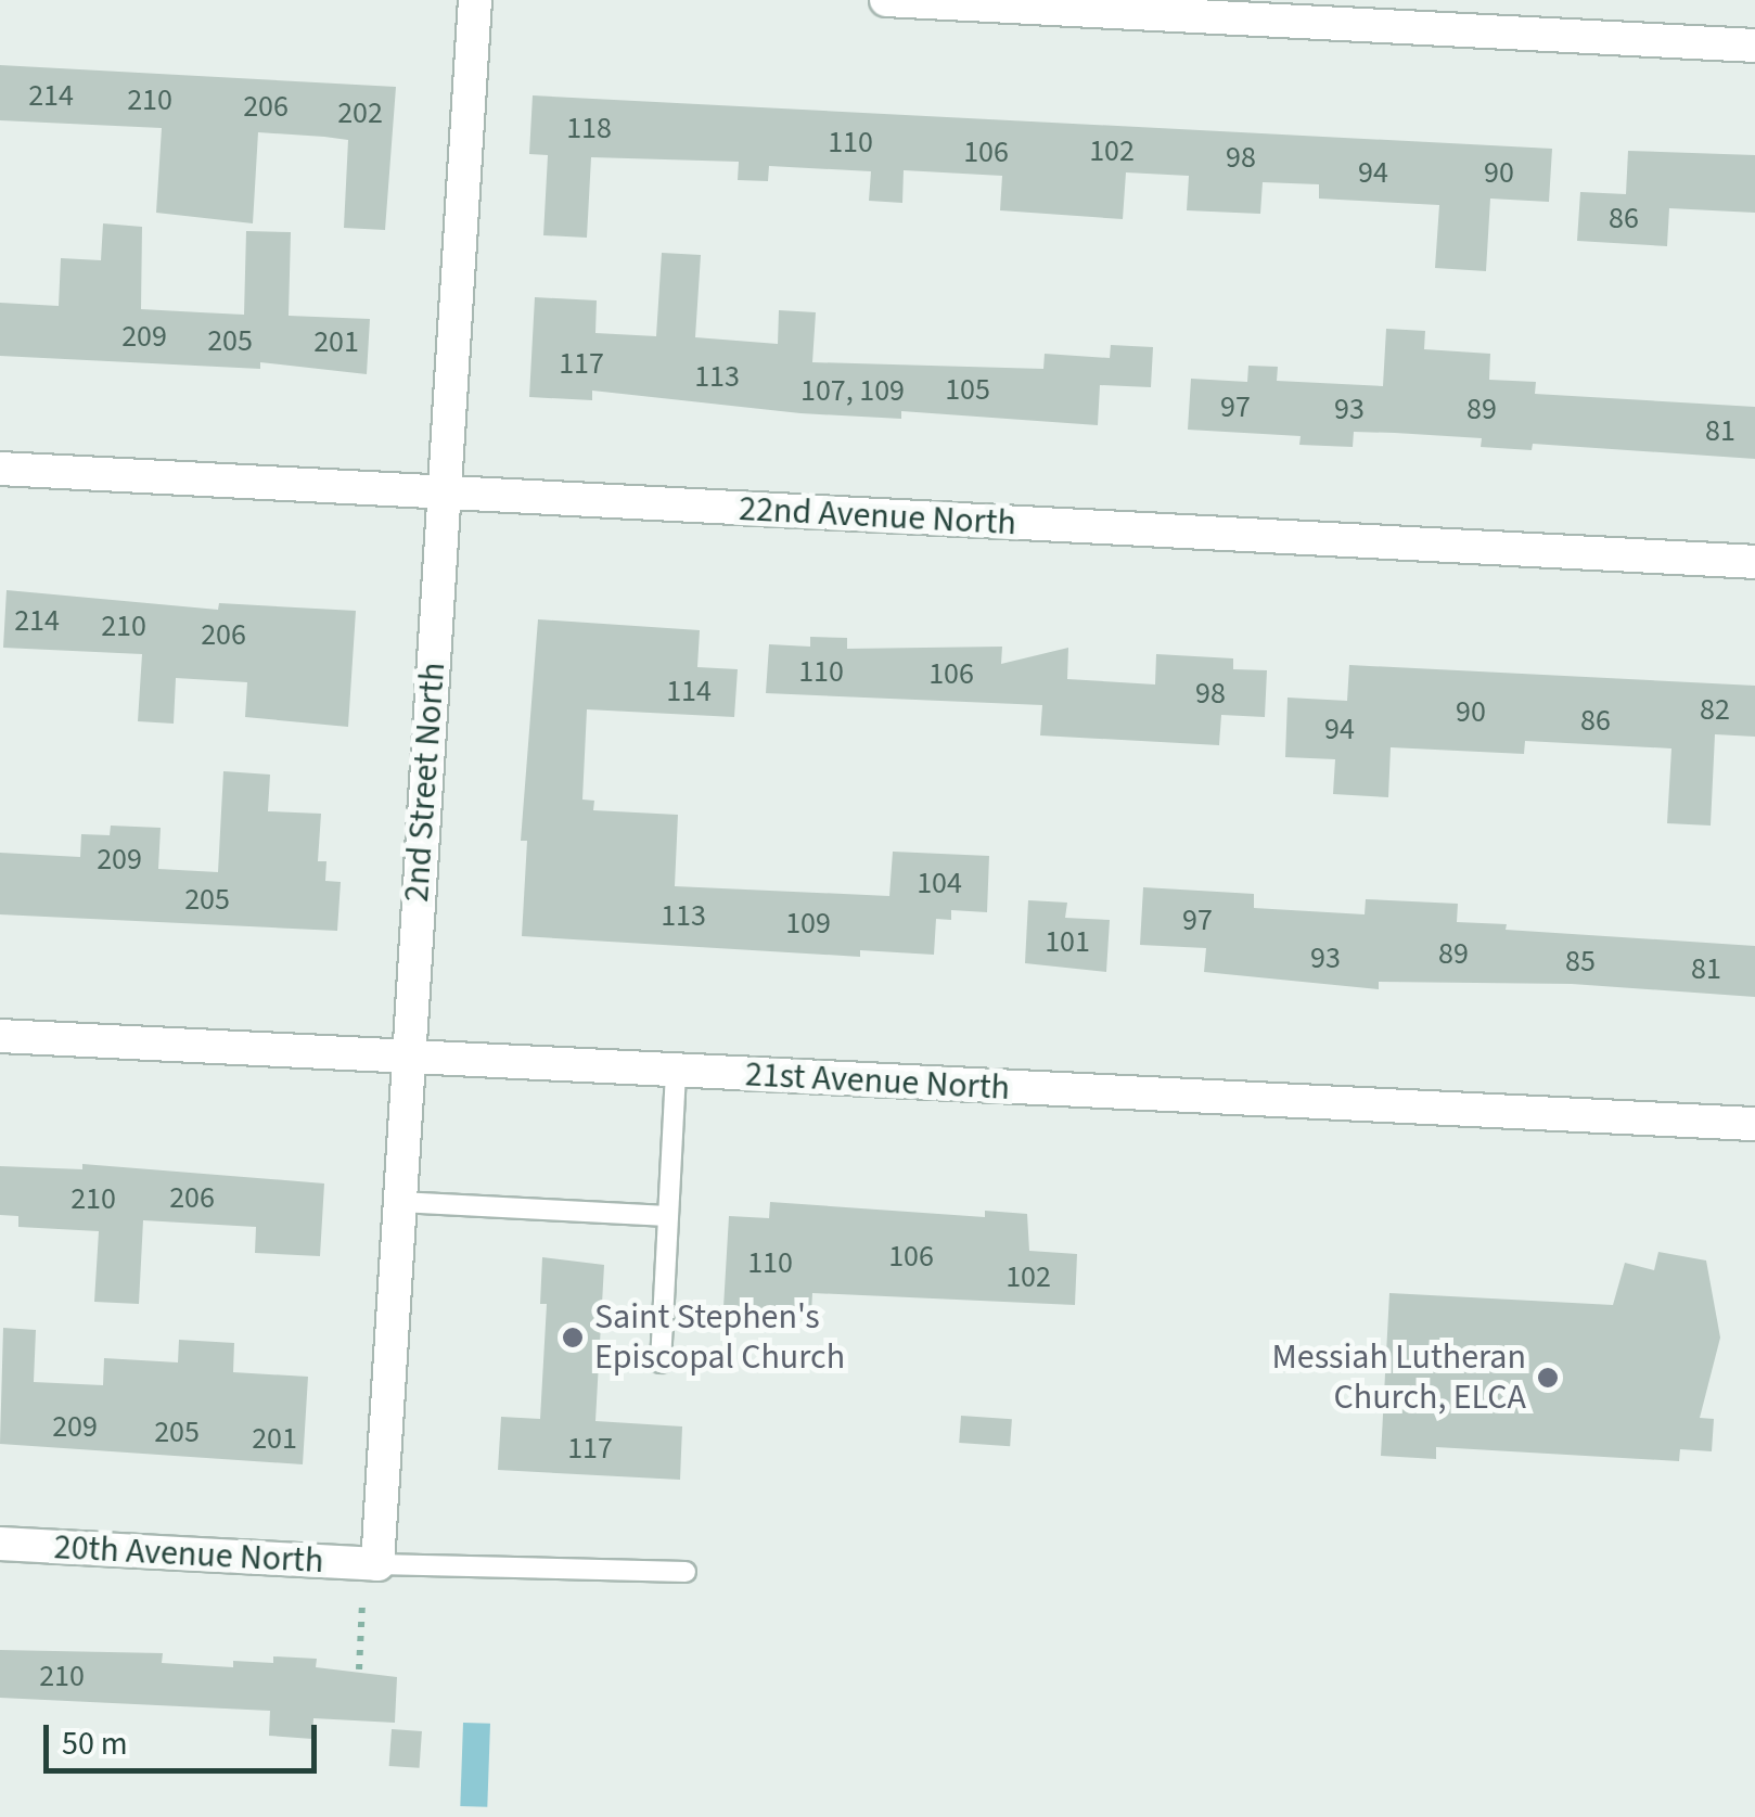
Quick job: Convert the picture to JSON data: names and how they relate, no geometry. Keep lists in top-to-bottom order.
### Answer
{
  "streets": {
    "street": [
      "22nd Avenue North",
      "2nd Street North",
      "21st Avenue North",
      "20th Avenue North"
    ]
  },
  "crossings": [
    ["22nd Avenue North", "2nd Street North"],
    ["2nd Street North", "21st Avenue North"],
    ["2nd Street North", "20th Avenue North"]
  ],
  "places": ["Saint Stephen's Episcopal Church", "Messiah Lutheran Church, ELCA"],
  "house_numbers": [
    "214",
    "210",
    "206",
    "202",
    "118",
    "110",
    "102",
    "106",
    "98",
    "94",
    "90",
    "86",
    "209",
    "205",
    "201",
    "117",
    "113",
    "105",
    "107, 109",
    "97",
    "93",
    "89",
    "81",
    "214",
    "210",
    "206",
    "110",
    "106",
    "114",
    "98",
    "82",
    "90",
    "86",
    "94",
    "209",
    "104",
    "205",
    "113",
    "97",
    "109",
    "101",
    "89",
    "93",
    "85",
    "81",
    "206",
    "210",
    "106",
    "110",
    "102",
    "209",
    "205",
    "201",
    "117",
    "210"
  ],
  "scale_bar": "50 m"
}
